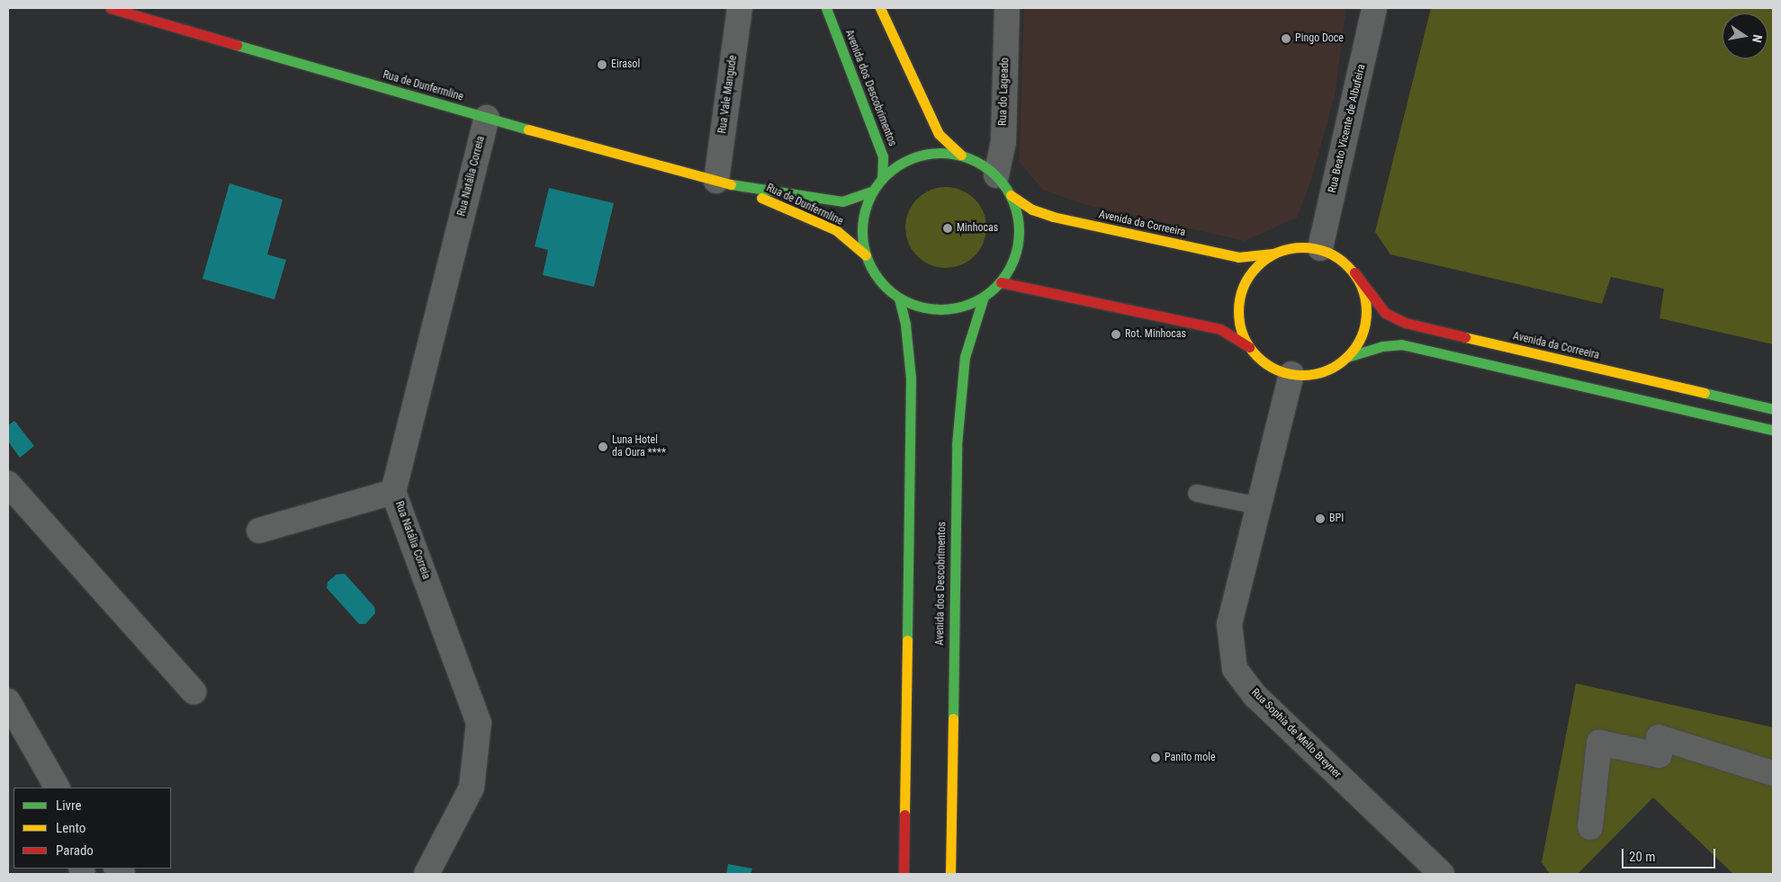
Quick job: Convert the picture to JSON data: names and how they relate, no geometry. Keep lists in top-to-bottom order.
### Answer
{
  "streets": {
    "main road": ["Rua de Dunfermline", "Avenida dos Descobrimentos", "Avenida da Correeira"],
    "street": [
      "Rua do Lageado",
      "Rua Vale Mangude",
      "Rua Beato Vicente de Albufeira",
      "Rua Natália Correia",
      "Rua Sophia de Mello Breyner"
    ]
  },
  "crossings": [
    ["Rua de Dunfermline", "Avenida dos Descobrimentos"],
    ["Rua de Dunfermline", "Rua do Lageado"],
    ["Rua de Dunfermline", "Rua Vale Mangude"],
    ["Rua de Dunfermline", "Rua Natália Correia"],
    ["Rua de Dunfermline", "Avenida da Correeira"],
    ["Avenida dos Descobrimentos", "Rua do Lageado"],
    ["Avenida dos Descobrimentos", "Avenida da Correeira"],
    ["Rua do Lageado", "Avenida da Correeira"],
    ["Rua Beato Vicente de Albufeira", "Avenida da Correeira"],
    ["Rua Beato Vicente de Albufeira", "Rua Sophia de Mello Breyner"],
    ["Avenida da Correeira", "Rua Sophia de Mello Breyner"]
  ],
  "places": [
    "Pingo Doce",
    "Eirasol",
    "Minhocas",
    "Rot. Minhocas",
    "Luna Hotel da Oura ****",
    "BPI",
    "Panito mole"
  ],
  "legend": ["Livre", "Lento", "Parado"],
  "scale_bar": "20 m",
  "north": "right"
}
